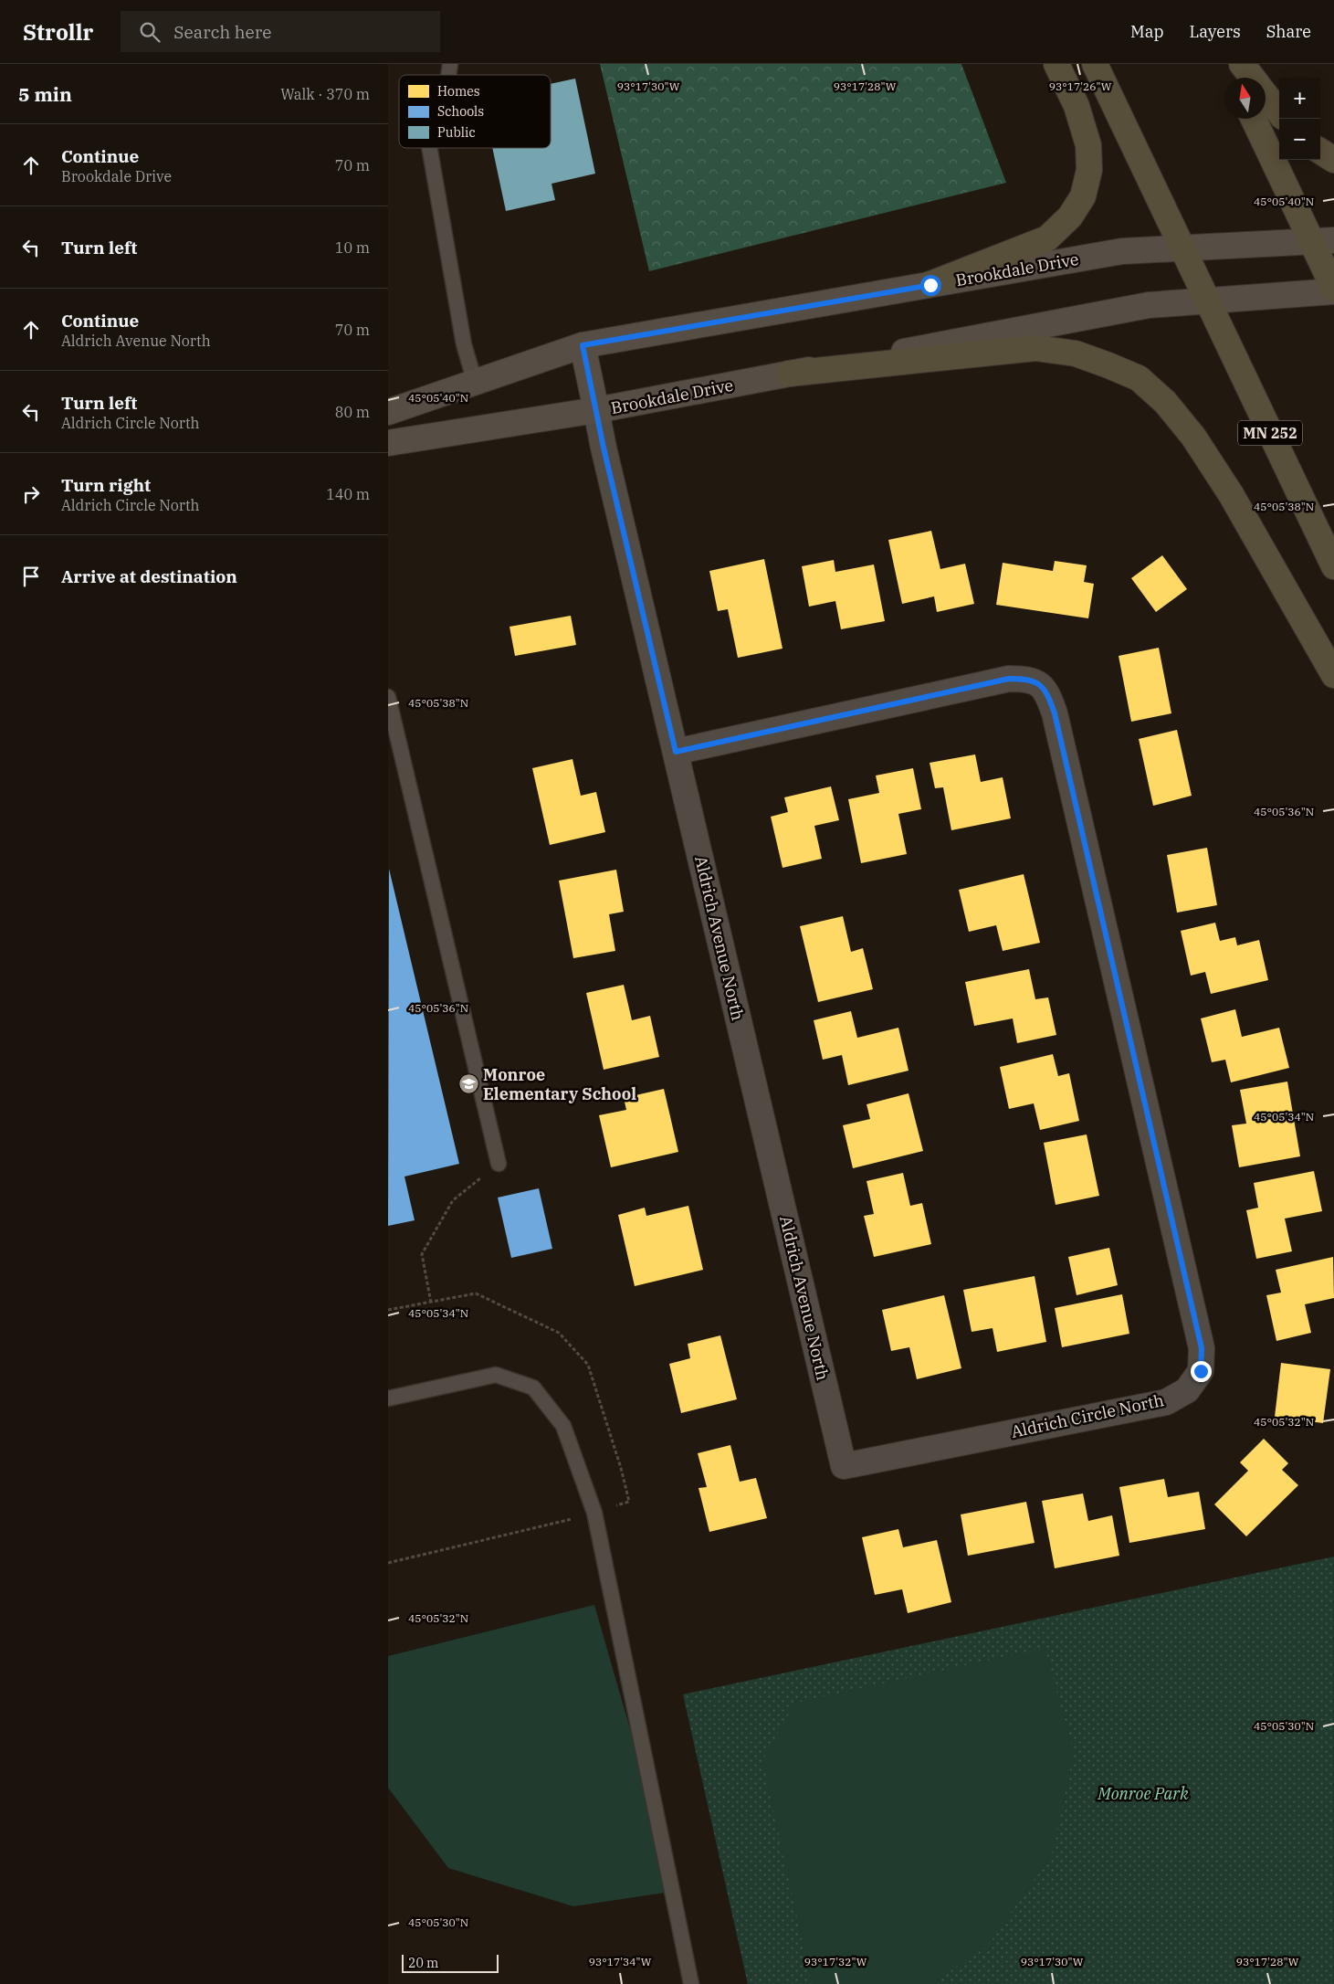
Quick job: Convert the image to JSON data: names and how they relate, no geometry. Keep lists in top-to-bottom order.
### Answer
{
  "streets": {
    "highway": ["MN 252"],
    "street": ["Brookdale Drive", "Aldrich Avenue North", "Aldrich Circle North"]
  },
  "crossings": [
    ["Brookdale Drive", "MN 252"],
    ["Brookdale Drive", "Aldrich Avenue North"],
    ["Aldrich Avenue North", "Aldrich Circle North"]
  ],
  "parks": ["Monroe Park"],
  "places": {
    "school or university": ["Monroe Elementary School"]
  },
  "legend": ["Homes", "Schools", "Public"],
  "scale_bar": "20 m",
  "north": "top",
  "page": {
    "header": "Strollr",
    "search": "Search here",
    "nav": ["Map", "Layers", "Share"],
    "heading": ["5 min", "Walk · 370 m"],
    "map_buttons": ["+", "−"],
    "list": [
      ["Continue", "Brookdale Drive", "70 m"],
      ["Turn left", "10 m"],
      ["Continue", "Aldrich Avenue North", "70 m"],
      ["Turn left", "Aldrich Circle North", "80 m"],
      ["Turn right", "Aldrich Circle North", "140 m"],
      "Arrive at destination"
    ],
    "scale": "20 m"
  },
  "coordinates": [
    "93°17'30\"W",
    "93°17'28\"W",
    "93°17'26\"W",
    "45°05'40\"N",
    "45°05'38\"N",
    "45°05'36\"N",
    "45°05'34\"N",
    "45°05'32\"N",
    "45°05'30\"N",
    "93°17'34\"W",
    "93°17'32\"W"
  ]
}
